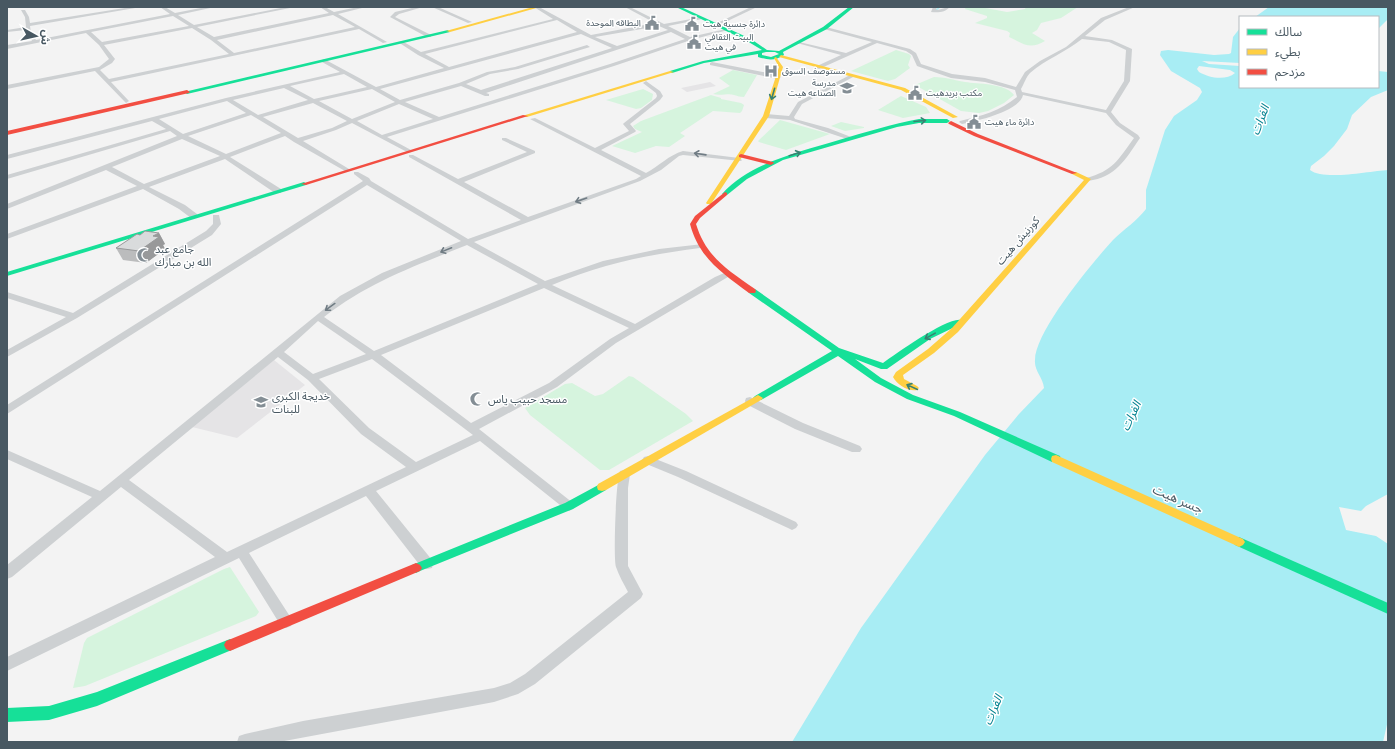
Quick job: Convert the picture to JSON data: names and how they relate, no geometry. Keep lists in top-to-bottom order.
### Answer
{
  "streets": {
    "street": ["كورنيش هيت", "جسر هيت"]
  },
  "crossings": [
    ["كورنيش هيت", "جسر هيت"]
  ],
  "water": ["الفرات"],
  "places": {
    "public building": [
      "البطاقه الموحدة",
      "دائرة جنسية هيت",
      "البيت الثقافي في هيت",
      "مكتب بريدهيت",
      "دائرة ماء هيت"
    ],
    "hospital": ["مستوصف السوق"],
    "school or university": ["مدرسة الصناعه هيت", "خديجة الكبرى للبنات"],
    "mosque": ["جامع عبد الله بن مبارك", "مسجد حبيب ياس"]
  },
  "legend": ["سالك", "بطيء", "مزدحم"],
  "north": "right"
}
